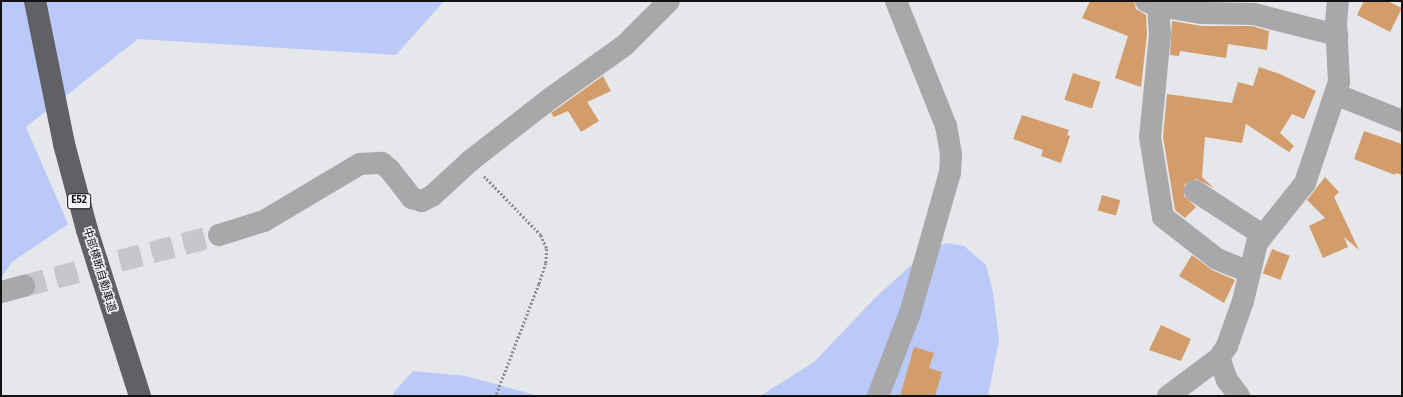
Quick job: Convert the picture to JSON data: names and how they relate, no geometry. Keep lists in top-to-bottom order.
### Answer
{
  "streets": {
    "highway": ["E52", "中部横断自動車道"]
  }
}
